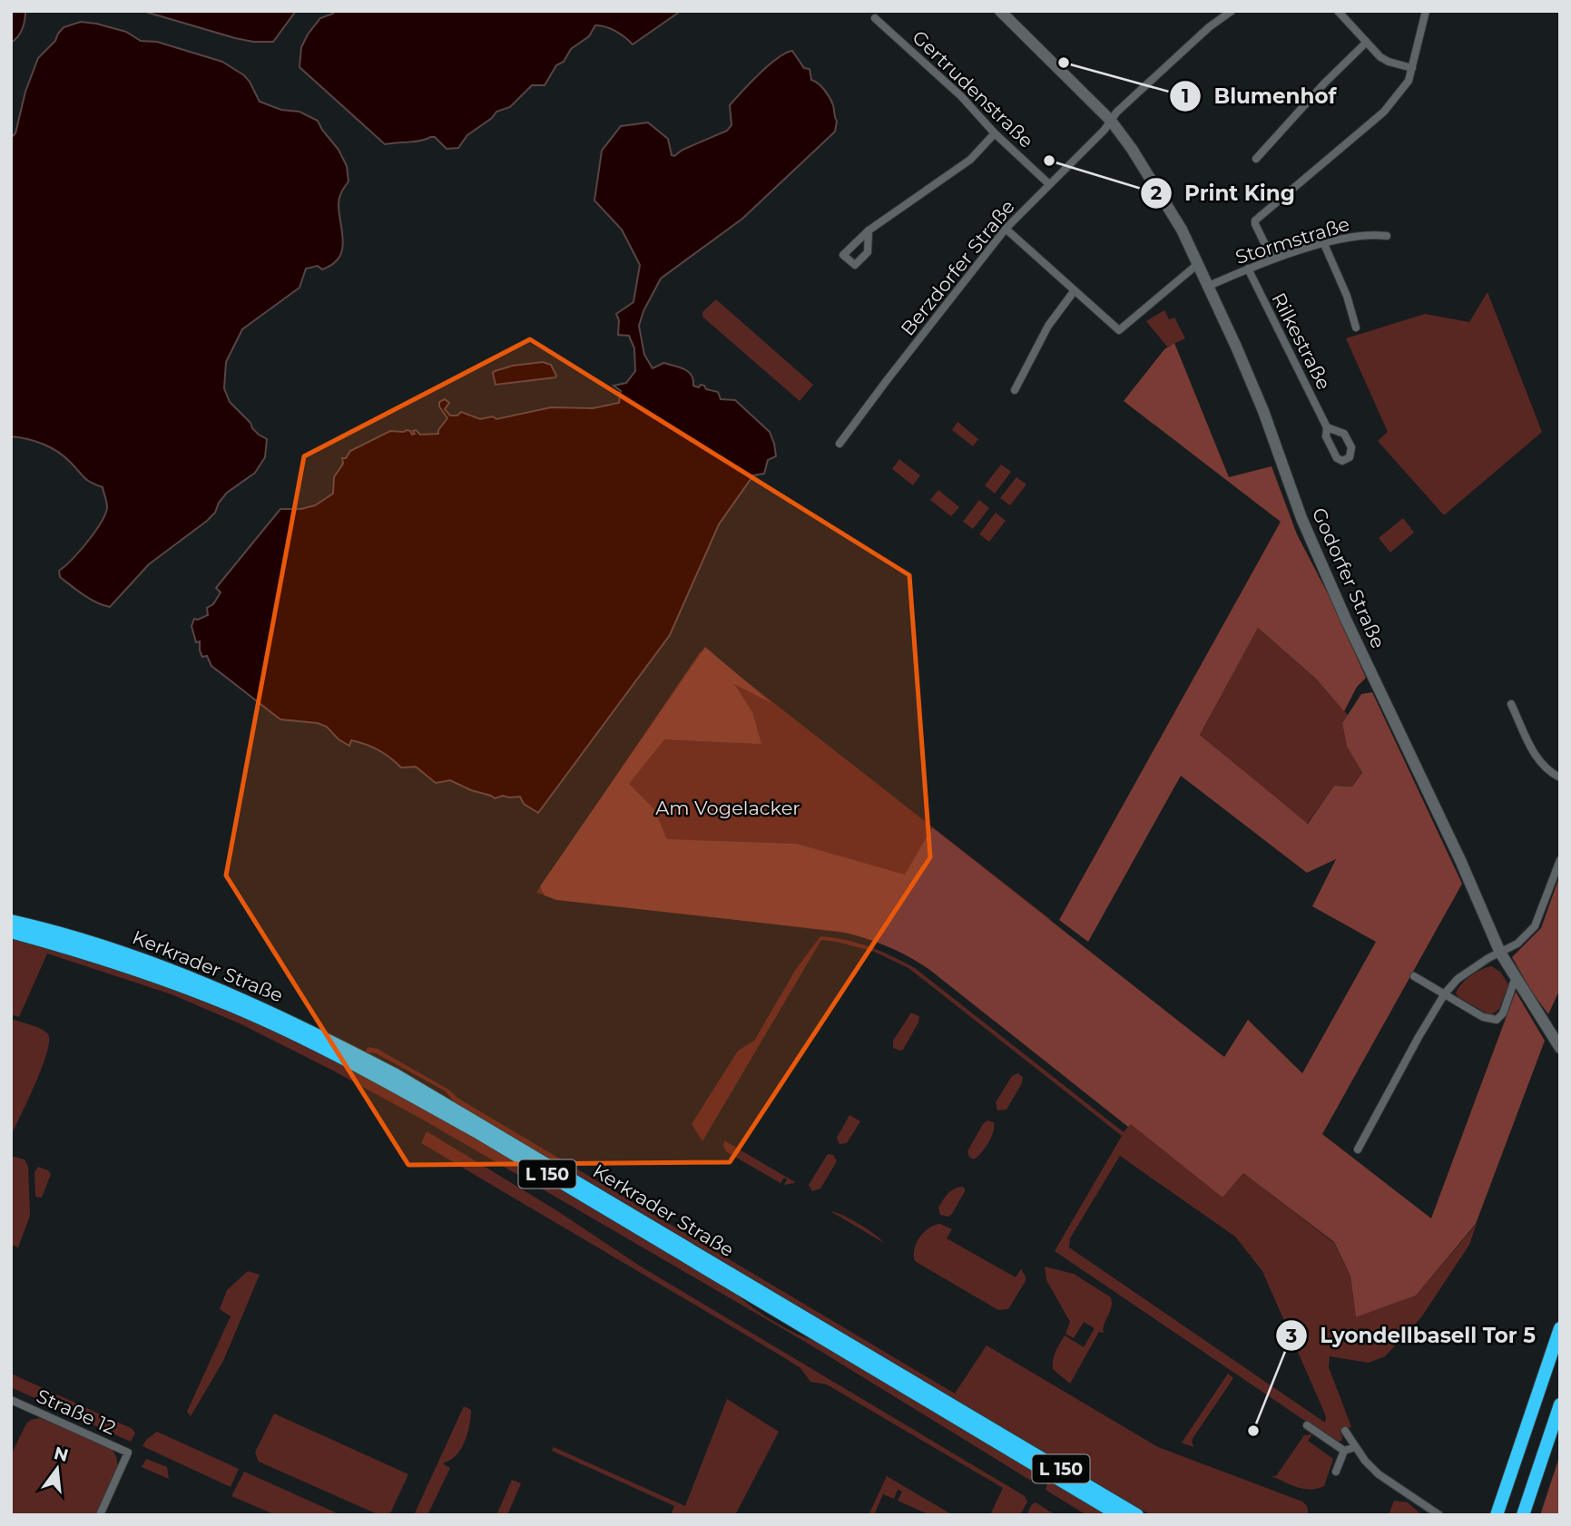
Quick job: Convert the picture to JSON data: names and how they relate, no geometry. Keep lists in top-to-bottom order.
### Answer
{
  "streets": {
    "highway": ["Kerkrader Straße", "L 150"],
    "street": [
      "Gertrudenstraße",
      "Stormstraße",
      "Berzdorfer Straße",
      "Rilkestraße",
      "Godorfer Straße",
      "Straße 12"
    ]
  },
  "crossings": [
    ["Gertrudenstraße", "Berzdorfer Straße"],
    ["Stormstraße", "Rilkestraße"],
    ["Stormstraße", "Godorfer Straße"],
    ["Berzdorfer Straße", "Godorfer Straße"]
  ],
  "parks": ["Am Vogelacker"],
  "places": ["Blumenhof", "Print King", "Lyondellbasell Tor 5"],
  "north": "top"
}
